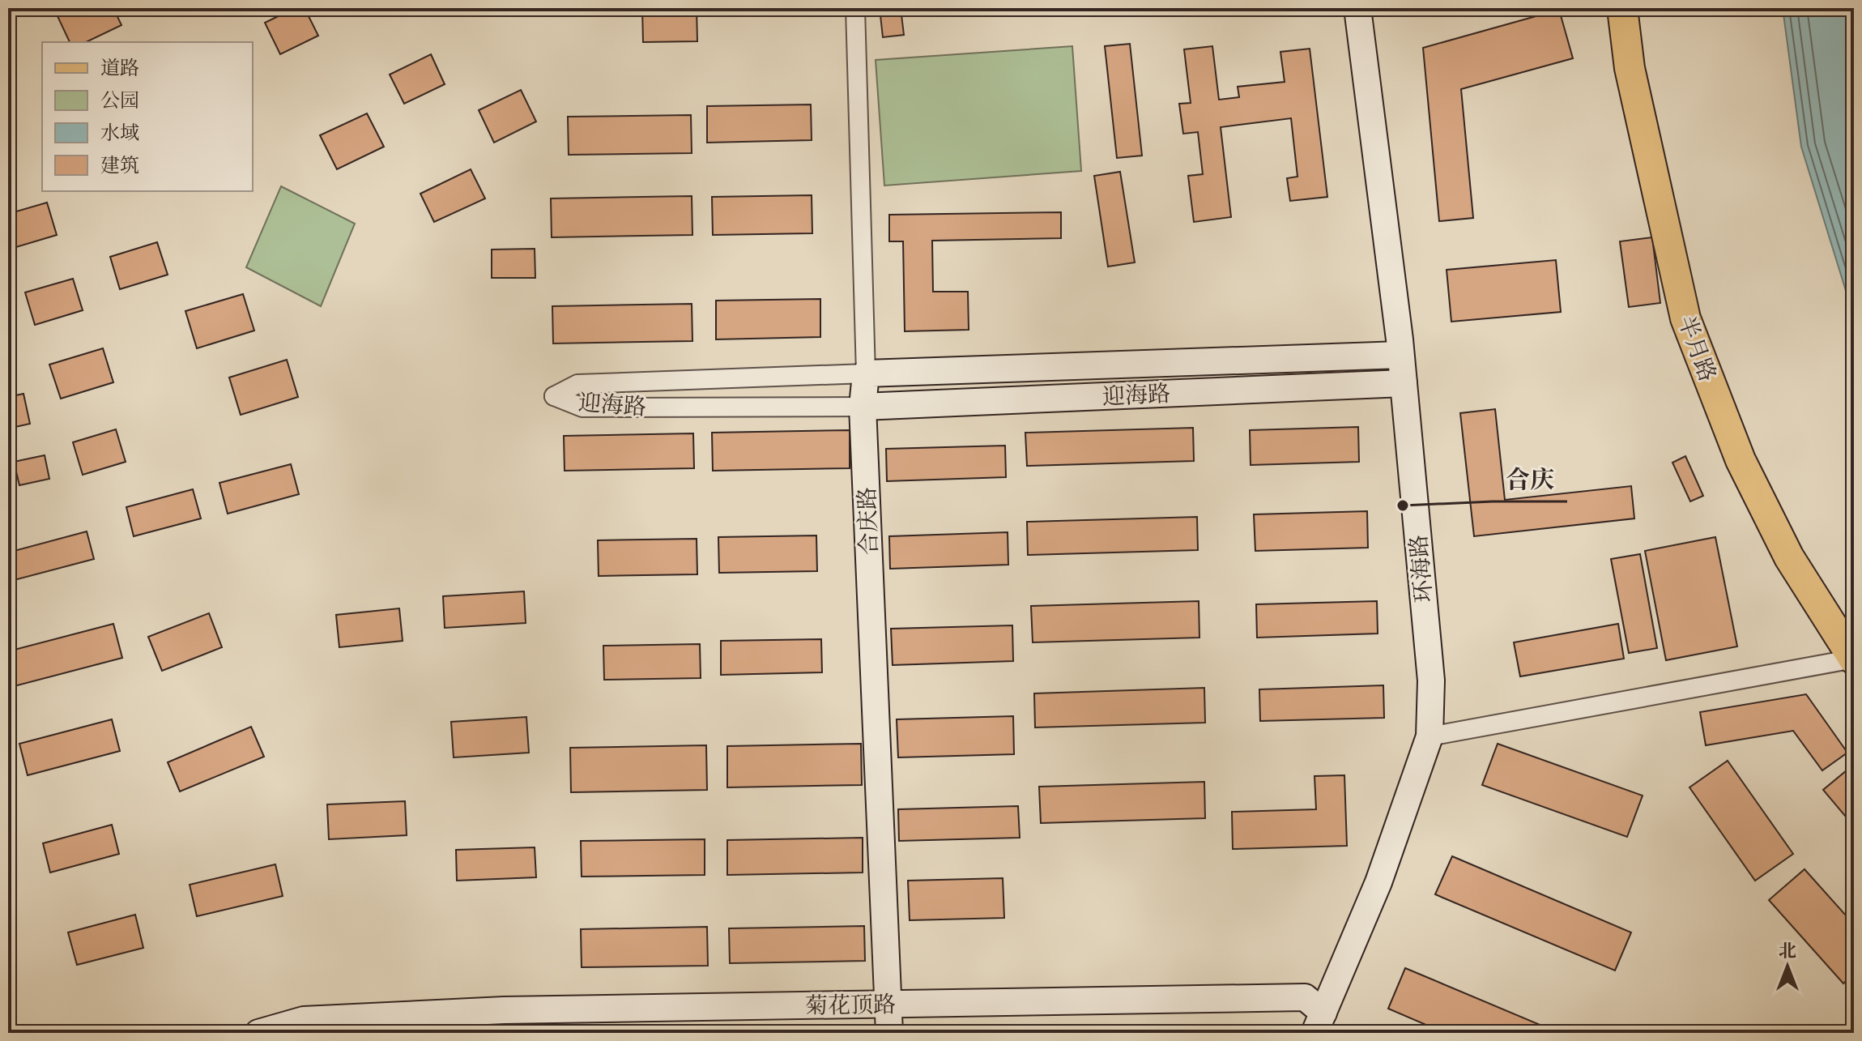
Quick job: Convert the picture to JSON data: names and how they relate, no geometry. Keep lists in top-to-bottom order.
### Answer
{
  "streets": {
    "main road": ["半月路"],
    "street": [
      "迎海路",
      "合庆路",
      "环海路",
      "菊花顶路"
    ]
  },
  "crossings": [
    ["迎海路", "合庆路"],
    ["迎海路", "环海路"],
    ["合庆路", "菊花顶路"],
    ["环海路", "菊花顶路"]
  ],
  "places": ["合庆"],
  "legend": [
    "道路",
    "公园",
    "水域",
    "建筑"
  ],
  "north": "top"
}
